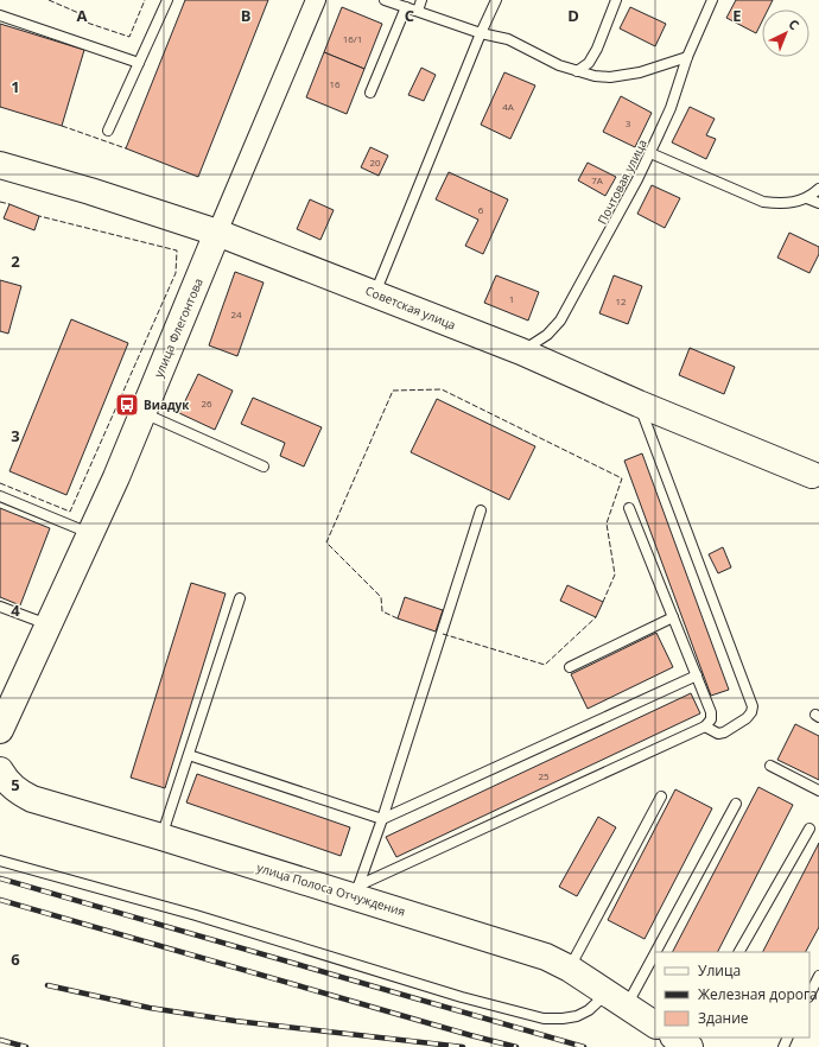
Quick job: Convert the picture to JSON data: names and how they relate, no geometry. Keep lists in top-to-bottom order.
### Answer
{
  "streets": {
    "main road": ["Советская улица", "улица Флегонтова", "улица Полоса Отчуждения"],
    "lane": ["Почтовая улица"]
  },
  "crossings": [
    ["Почтовая улица", "Советская улица"],
    ["Советская улица", "улица Флегонтова"]
  ],
  "places": {
    "bus stop": ["Виадук"]
  },
  "house_numbers": [
    "16/1",
    "16",
    "4А",
    "3",
    "20",
    "7А",
    "6",
    "1",
    "12",
    "24",
    "26",
    "25"
  ],
  "legend": ["Улица", "Железная дорога", "Здание"],
  "north": "top right",
  "grid": {
    "columns": [
      "A",
      "B",
      "C",
      "D",
      "E"
    ],
    "rows": [
      "1",
      "2",
      "3",
      "4",
      "5",
      "6"
    ]
  }
}
